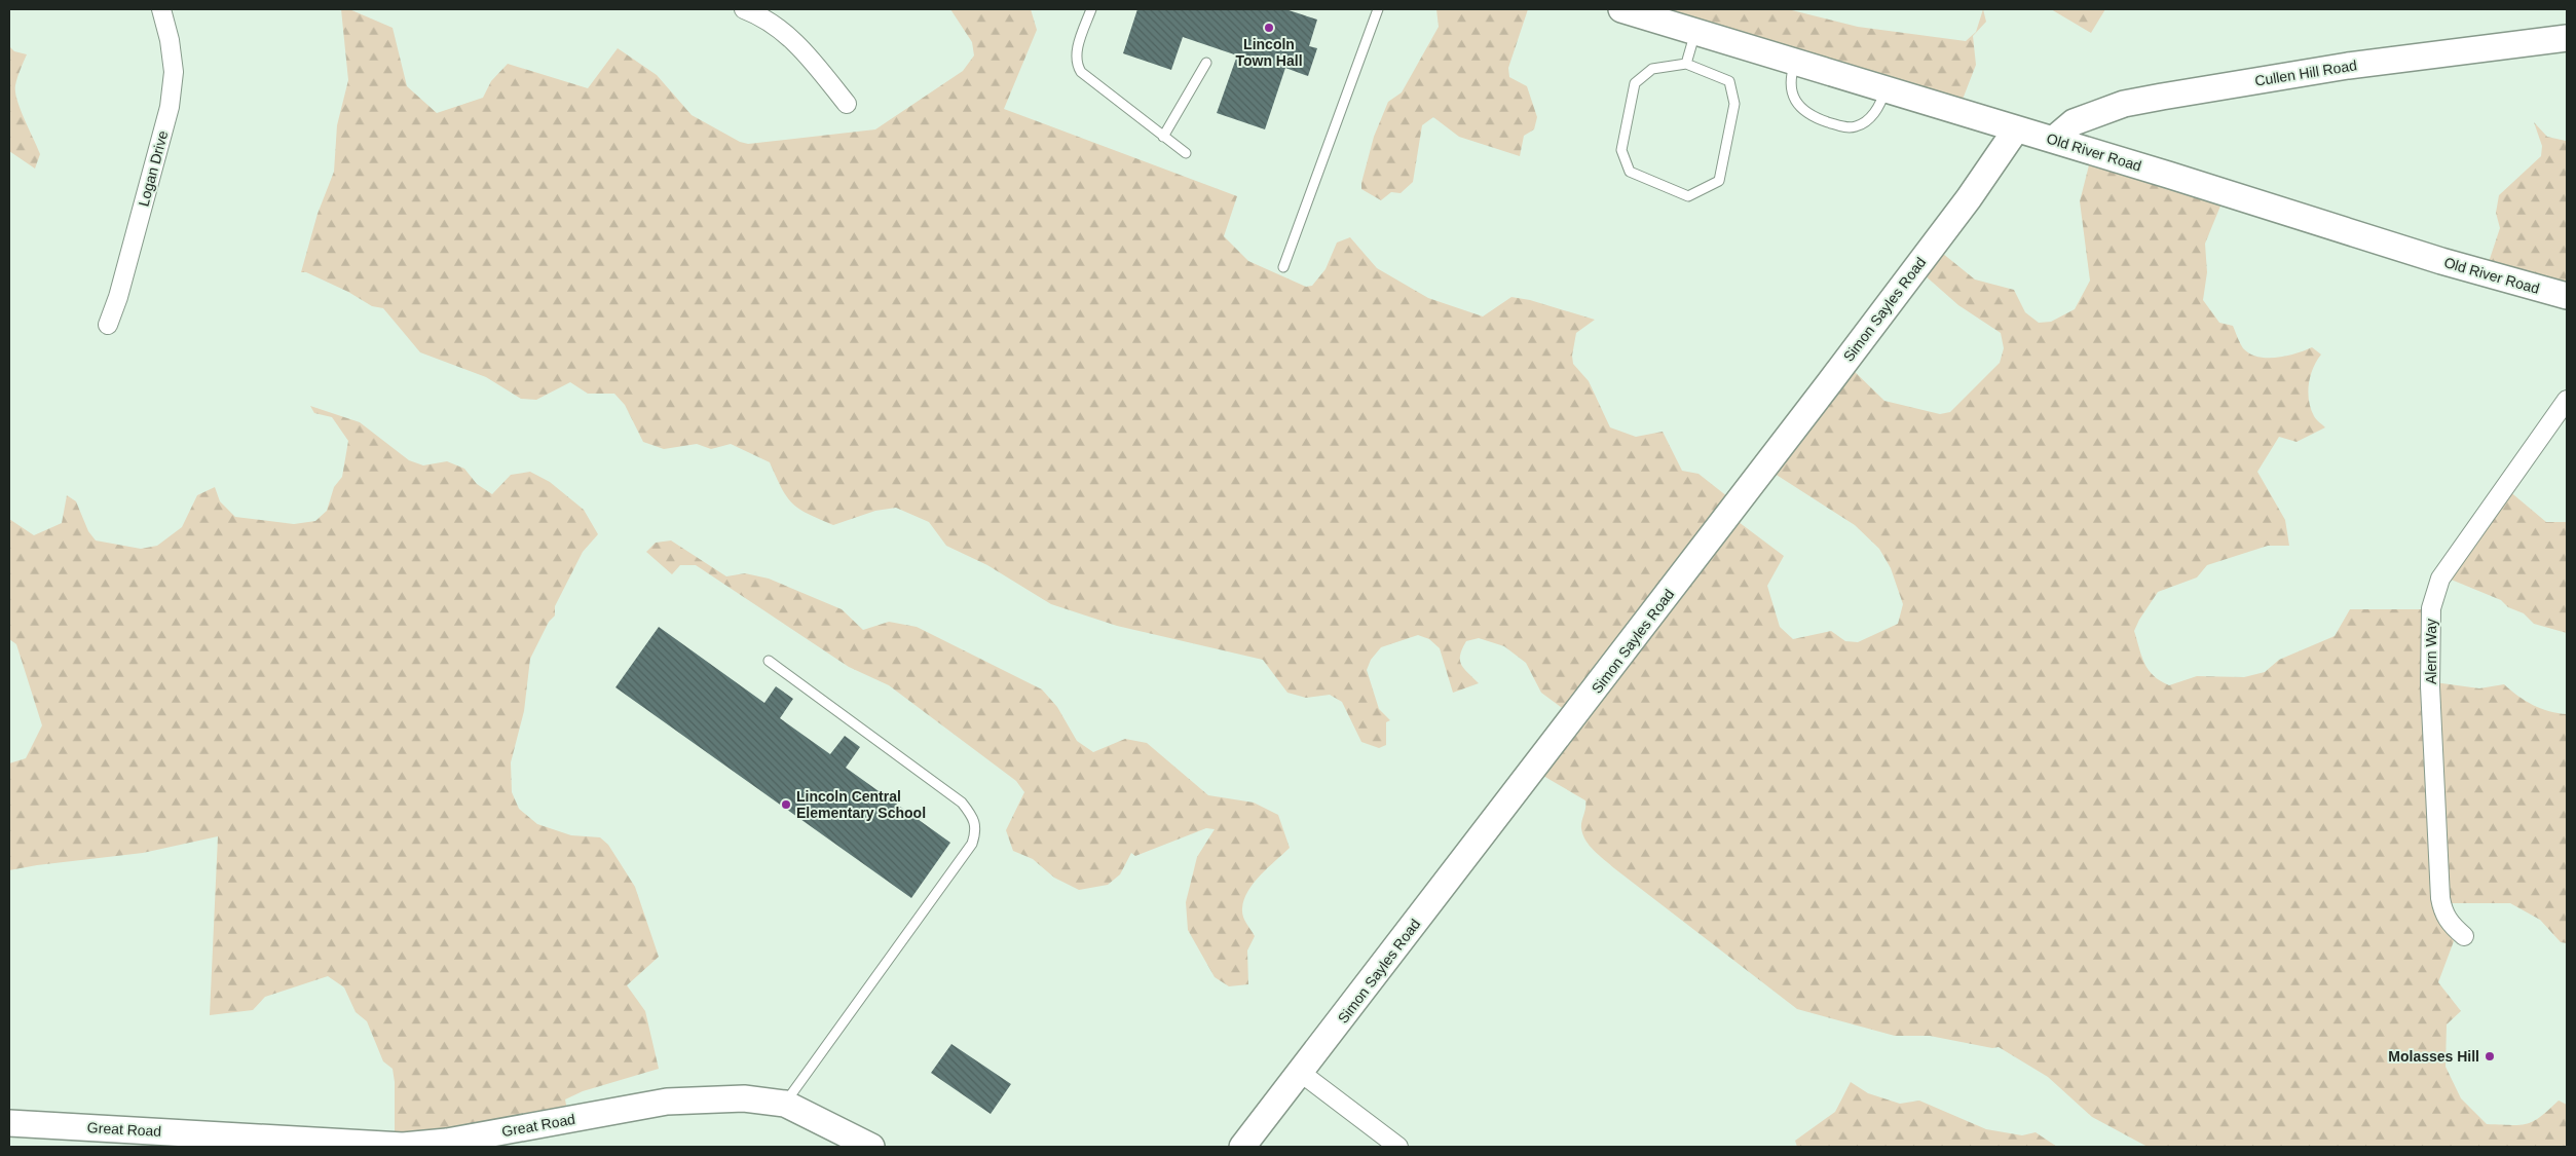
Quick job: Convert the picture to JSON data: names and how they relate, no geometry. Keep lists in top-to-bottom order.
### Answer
{
  "streets": {
    "street": [
      "Cullen Hill Road",
      "Old River Road",
      "Logan Drive",
      "Simon Sayles Road",
      "Alern Way",
      "Great Road"
    ]
  },
  "crossings": [
    ["Cullen Hill Road", "Old River Road"],
    ["Old River Road", "Simon Sayles Road"]
  ],
  "places": ["Lincoln Town Hall", "Lincoln Central Elementary School", "Molasses Hill"]
}
